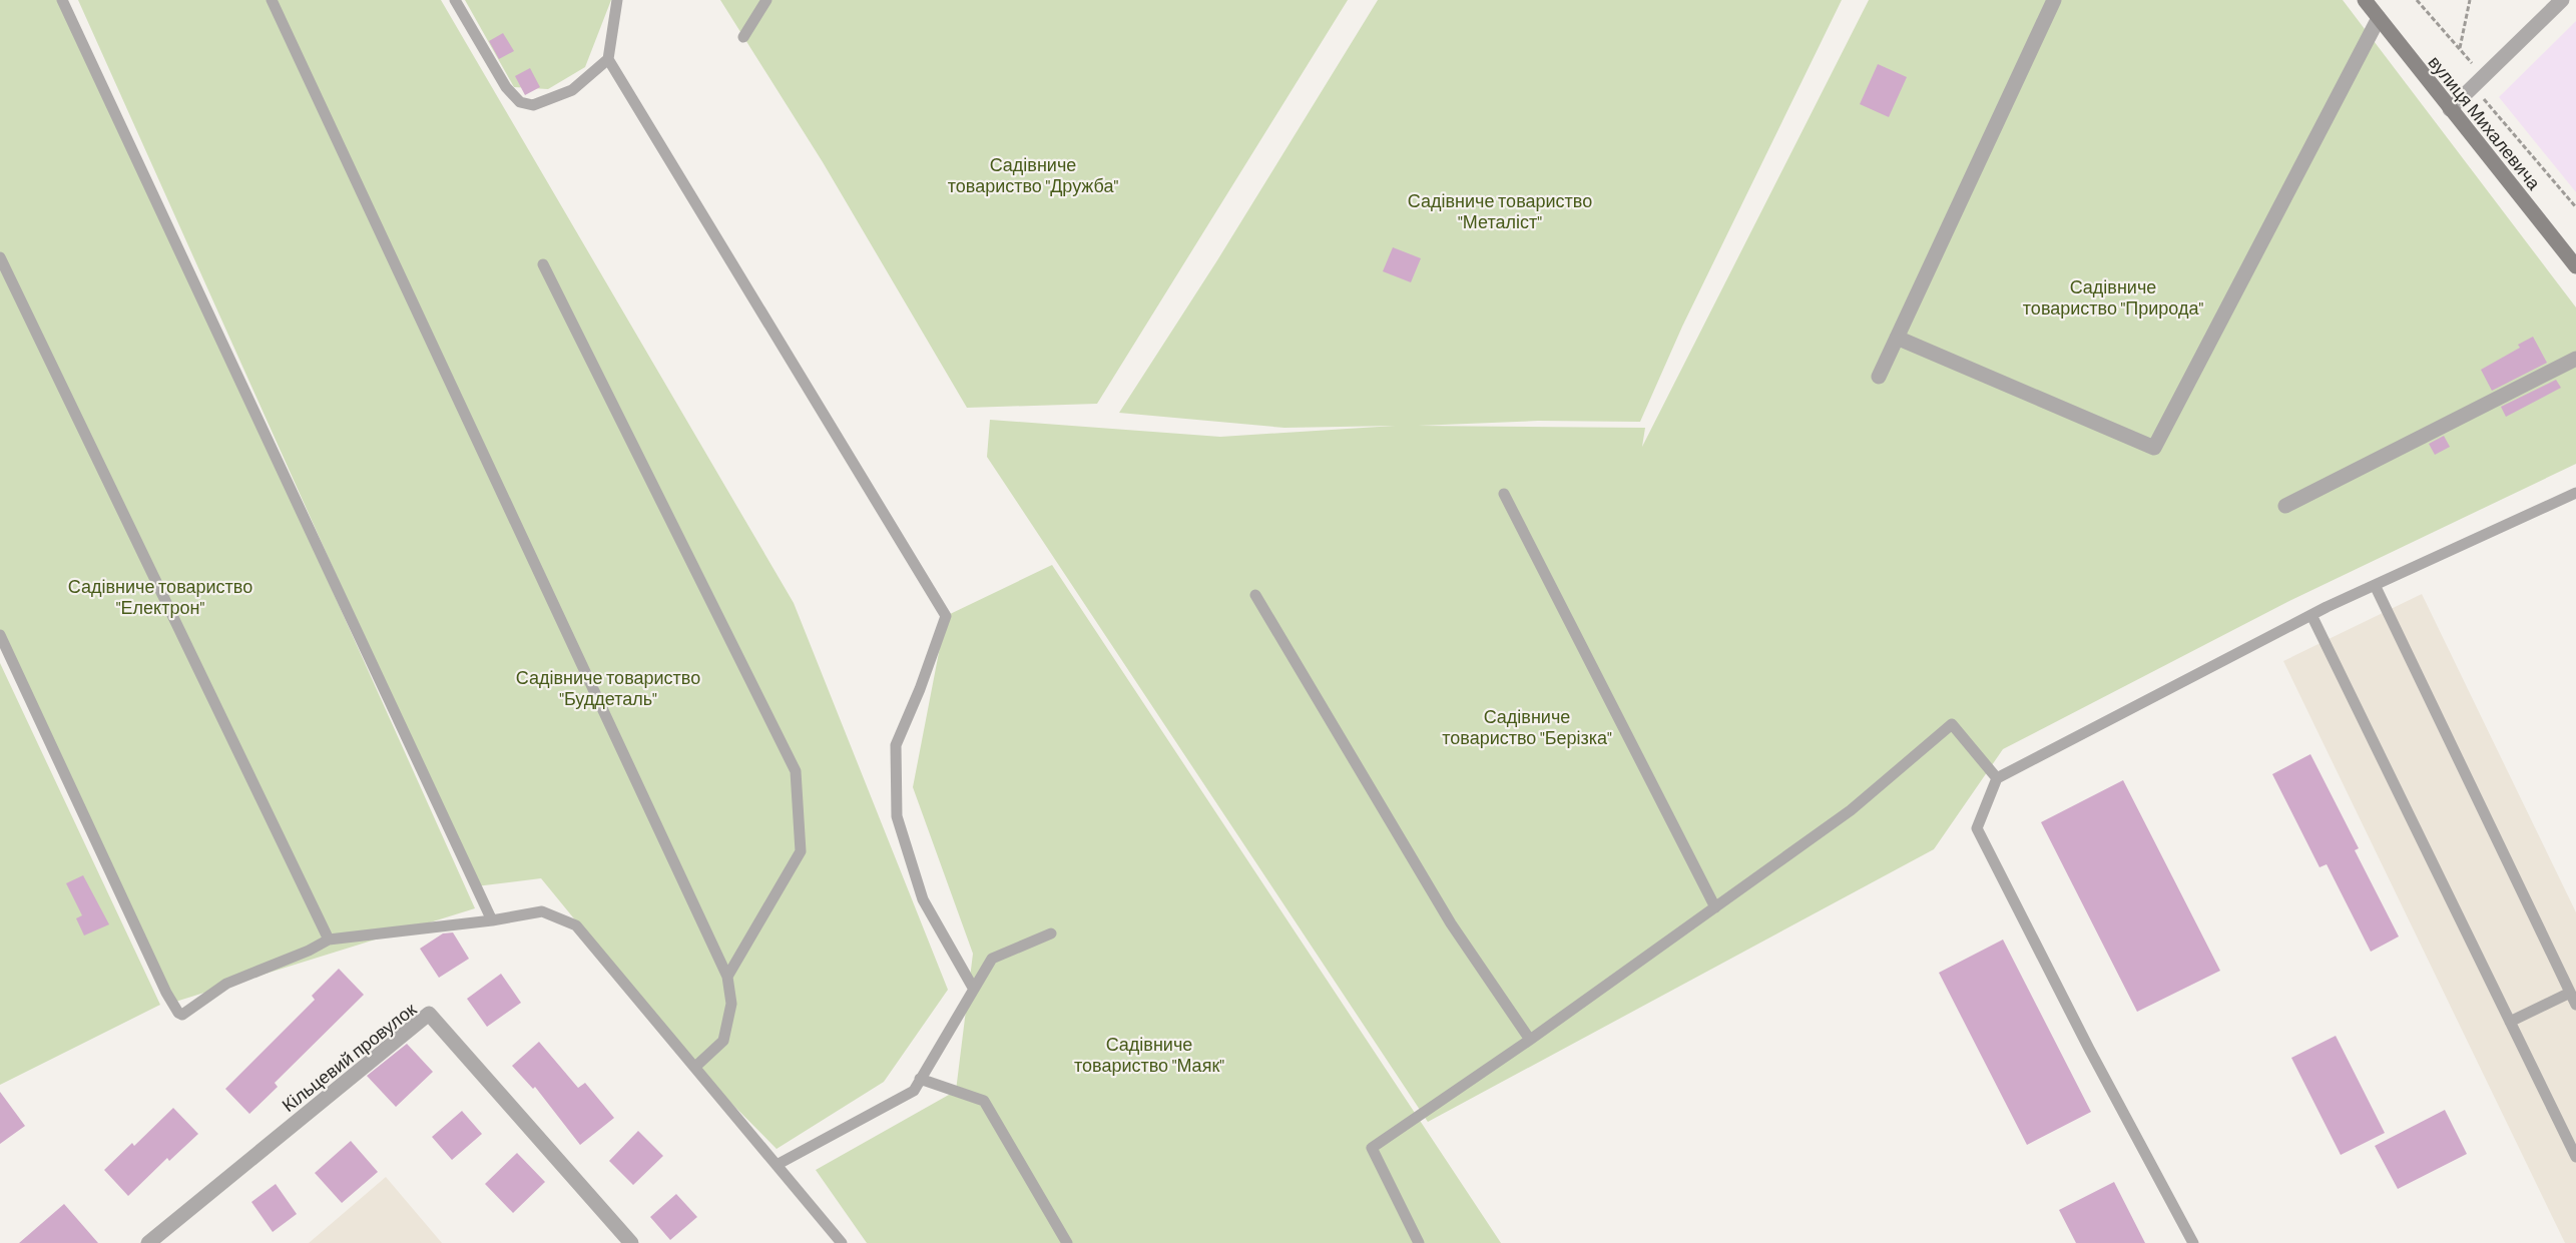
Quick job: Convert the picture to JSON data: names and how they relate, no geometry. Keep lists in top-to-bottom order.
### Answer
{
  "streets": {
    "street": ["вулиця Михалевича", "Кільцевий провулок"]
  },
  "parks": [
    "Садівниче товариство \"Дружба\"",
    "Садівниче товариство \"Металіст\"",
    "Садівниче товариство \"Природа\"",
    "Садівниче товариство \"Електрон\"",
    "Садівниче товариство \"Буддеталь\"",
    "Садівниче товариство \"Берізка\"",
    "Садівниче товариство \"Маяк\""
  ]
}
